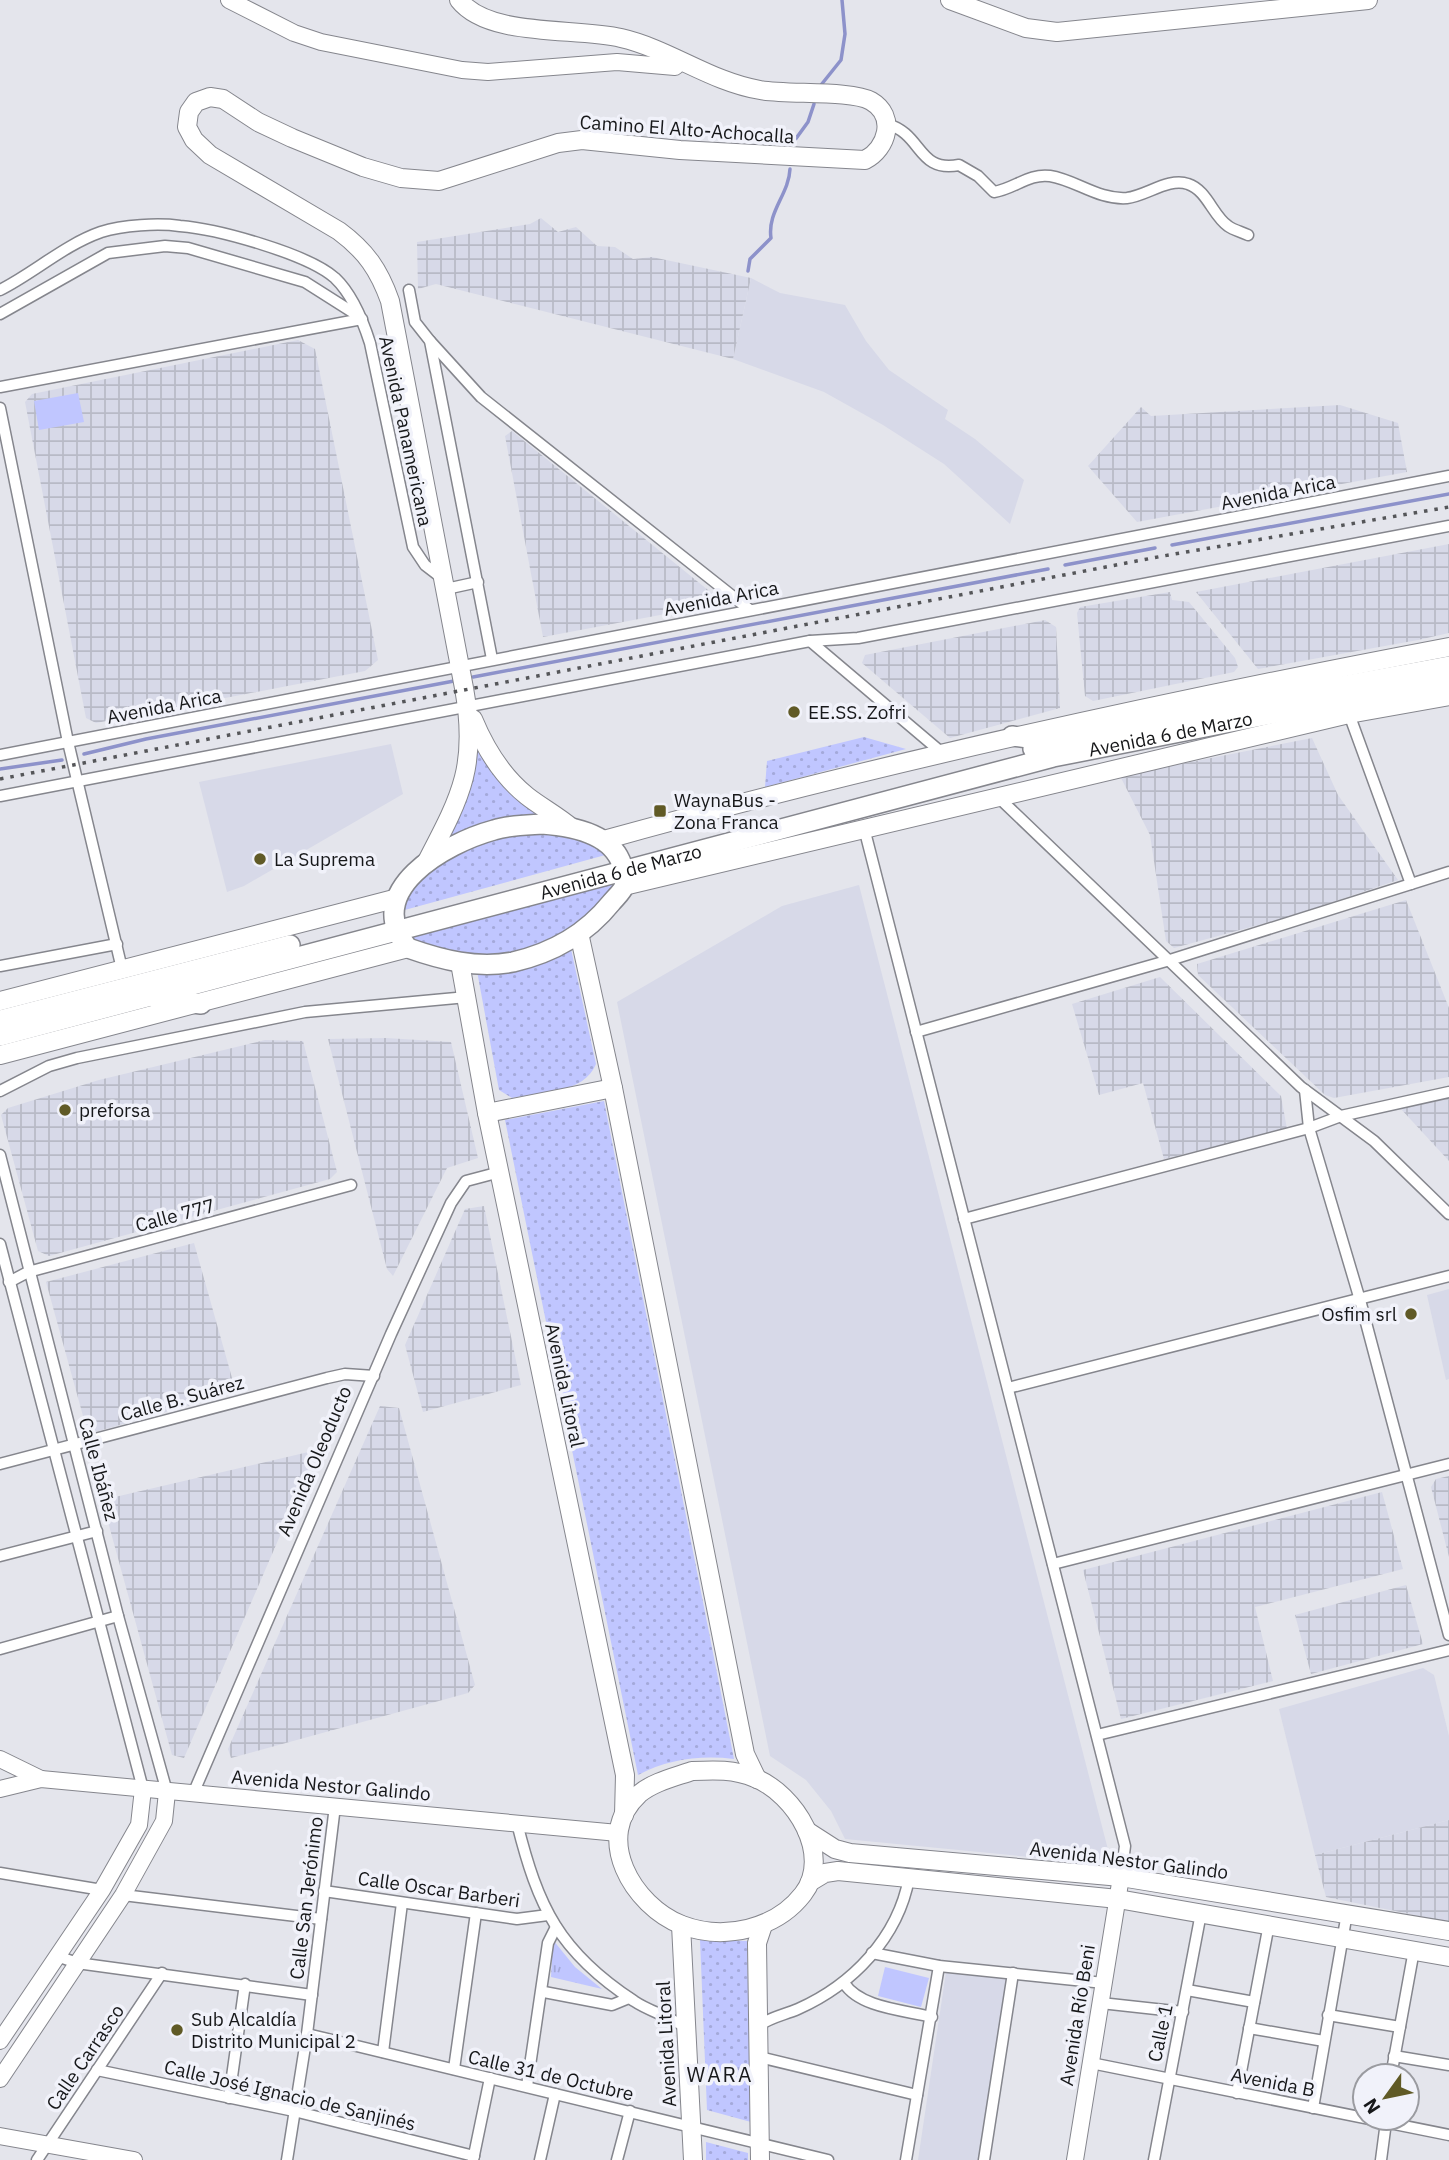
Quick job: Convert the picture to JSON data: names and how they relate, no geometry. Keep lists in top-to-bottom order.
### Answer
{
  "streets": {
    "highway": ["Avenida 6 de Marzo"],
    "main road": ["Camino El Alto-Achocalla", "Avenida Litoral", "Avenida Nestor Galindo"],
    "street": [
      "Avenida Panamericana",
      "Avenida Arica",
      "Calle 777",
      "Calle B. Suárez",
      "Avenida Oleoducto",
      "Calle Ibáñez",
      "Calle Oscar Barberi",
      "Calle San Jerónimo",
      "Avenida Río Beni",
      "Calle 1",
      "Calle Carrasco",
      "Calle 31 de Octubre",
      "Avenida B",
      "Calle José Ignacio de Sanjinés"
    ]
  },
  "crossings": [
    ["Camino El Alto-Achocalla", "Avenida Panamericana"],
    ["Camino El Alto-Achocalla", "Avenida Arica"],
    ["Calle 777", "Calle Ibáñez"],
    ["Avenida Litoral", "Avenida Oleoducto"],
    ["Avenida Litoral", "Avenida Nestor Galindo"],
    ["Avenida Litoral", "Calle 31 de Octubre"],
    ["Calle B. Suárez", "Avenida Oleoducto"],
    ["Calle B. Suárez", "Calle Ibáñez"],
    ["Avenida Oleoducto", "Avenida Nestor Galindo"],
    ["Calle Ibáñez", "Avenida Nestor Galindo"],
    ["Avenida Nestor Galindo", "Calle San Jerónimo"],
    ["Avenida Nestor Galindo", "Avenida Río Beni"],
    ["Avenida Nestor Galindo", "Calle 1"],
    ["Calle Oscar Barberi", "Calle San Jerónimo"],
    ["Calle San Jerónimo", "Calle 31 de Octubre"],
    ["Calle San Jerónimo", "Calle José Ignacio de Sanjinés"],
    ["Avenida Río Beni", "Avenida B"],
    ["Calle 1", "Avenida B"],
    ["Calle Carrasco", "Calle José Ignacio de Sanjinés"]
  ],
  "districts": ["WARA"],
  "places": {
    "other": [
      "EE.SS. Zofri",
      "La Suprema",
      "preforsa",
      "Osfim srl",
      "Sub Alcaldía Distrito Municipal 2"
    ],
    "transit": ["WaynaBus - Zona Franca"]
  },
  "north": "bottom left"
}
